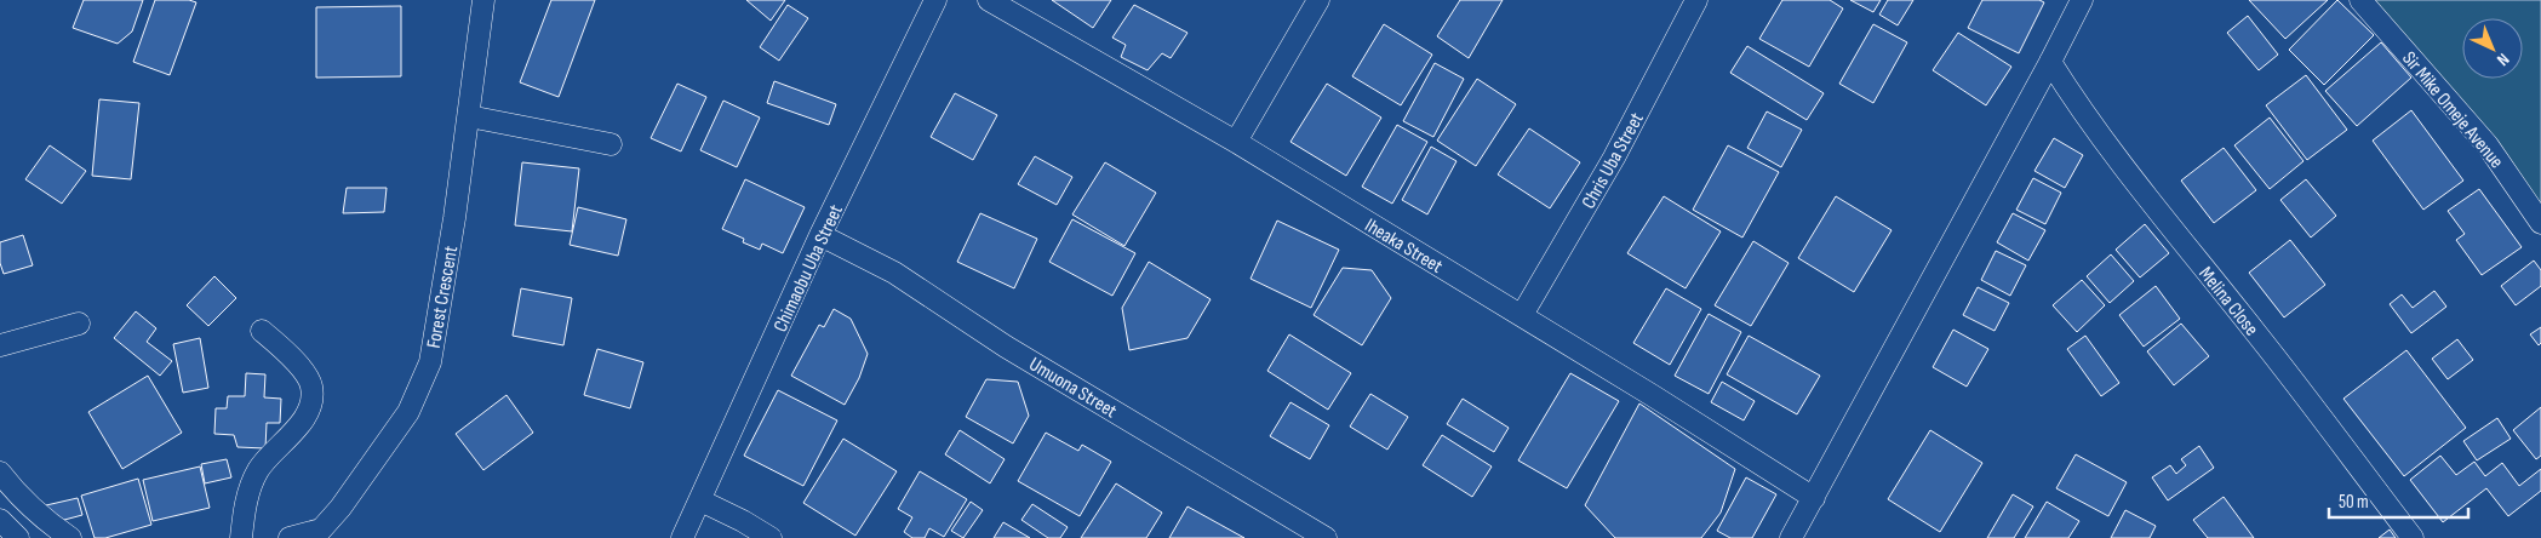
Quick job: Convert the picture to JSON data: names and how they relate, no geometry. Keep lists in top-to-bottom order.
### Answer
{
  "streets": {
    "street": [
      "Sir Mike Omeje Avenue",
      "Chris Uba Street",
      "Iheaka Street",
      "Chimaobu Uba Street",
      "Forest Crescent",
      "Melina Close",
      "Umuona Street"
    ]
  },
  "crossings": [
    ["Chris Uba Street", "Iheaka Street"],
    ["Chimaobu Uba Street", "Umuona Street"]
  ],
  "scale_bar": "50 m",
  "north": "bottom right"
}
